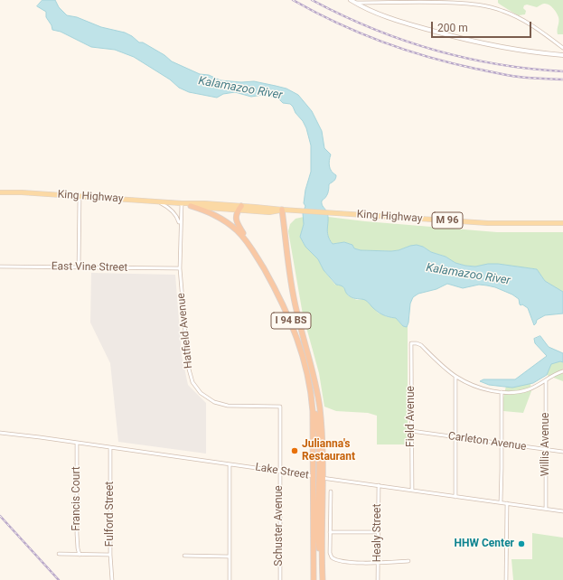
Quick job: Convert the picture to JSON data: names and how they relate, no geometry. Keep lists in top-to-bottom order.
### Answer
{
  "streets": {
    "highway": ["I 94 BS"],
    "main road": ["King Highway", "M 96"],
    "street": [
      "East Vine Street",
      "Hatfield Avenue",
      "Field Avenue",
      "Carleton Avenue",
      "Willis Avenue",
      "Lake Street",
      "Francis Court",
      "Fulford Street",
      "Schuster Avenue",
      "Healy Street"
    ]
  },
  "crossings": [
    ["King Highway", "I 94 BS"],
    ["King Highway", "Hatfield Avenue"],
    ["East Vine Street", "Hatfield Avenue"],
    ["I 94 BS", "Lake Street"],
    ["Hatfield Avenue", "Schuster Avenue"],
    ["Field Avenue", "Carleton Avenue"],
    ["Field Avenue", "Lake Street"],
    ["Carleton Avenue", "Willis Avenue"],
    ["Willis Avenue", "Lake Street"],
    ["Lake Street", "Francis Court"],
    ["Lake Street", "Fulford Street"],
    ["Lake Street", "Schuster Avenue"],
    ["Lake Street", "Healy Street"]
  ],
  "water": ["Kalamazoo River"],
  "places": ["Julianna's Restaurant", "HHW Center"],
  "scale_bar": "200 m"
}
